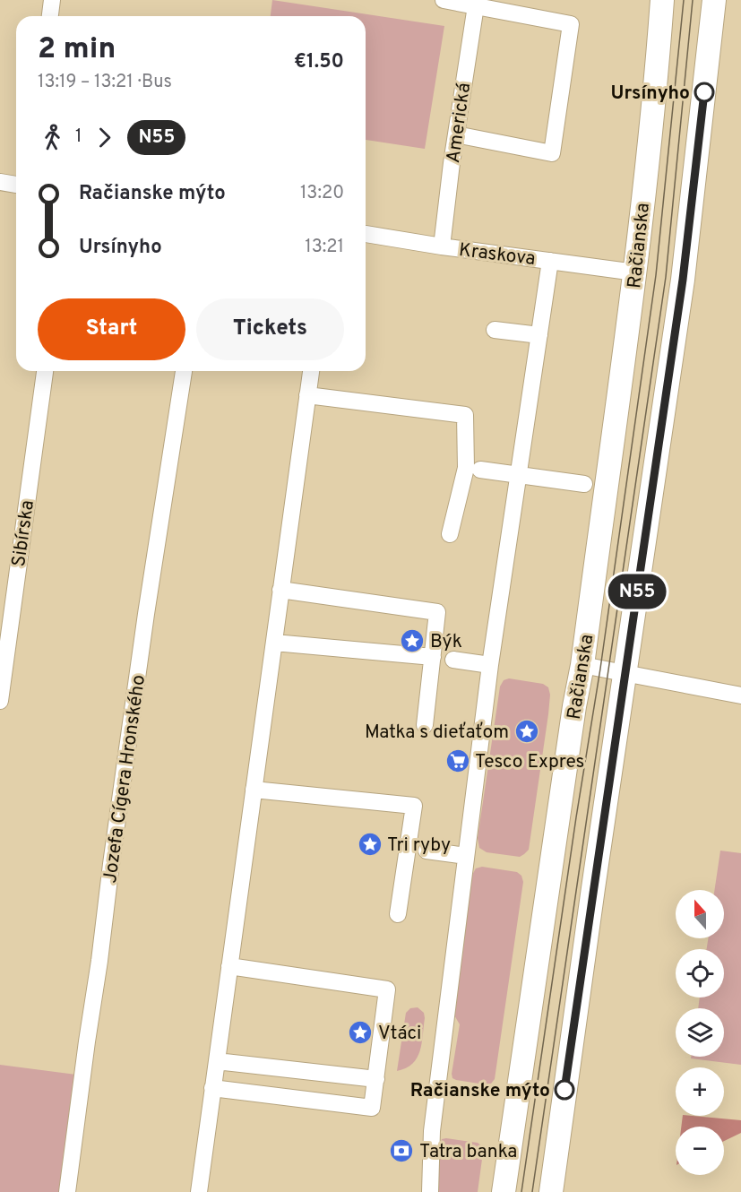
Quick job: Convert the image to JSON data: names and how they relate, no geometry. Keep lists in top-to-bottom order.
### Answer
{
  "streets": {
    "main road": ["Račianska"],
    "street": [
      "Americká",
      "Kraskova",
      "Sibírska",
      "Jozefa Cígera Hronského"
    ]
  },
  "crossings": [
    ["Americká", "Kraskova"],
    ["Račianska", "Kraskova"]
  ],
  "places": {
    "other": ["Ursínyho", "Račianske mýto"],
    "place": [
      "Býk",
      "Matka s dieťaťom",
      "Tri ryby",
      "Vtáci"
    ],
    "supermarket": ["Tesco Expres"],
    "bank": ["Tatra banka"]
  },
  "lines": ["bus line N55"],
  "north": "top",
  "page": {
    "on_map": "N55",
    "heading": ["2 min", "13:19 – 13:21 · Bus", "€1.50"],
    "legs": ["1", "N55"],
    "list": [
      {
        "name": "Račianske mýto",
        "value": "13:20"
      },
      {
        "name": "Ursínyho",
        "value": "13:21"
      }
    ],
    "buttons": ["Start", "Tickets"],
    "map_buttons": ["+", "−"]
  }
}
